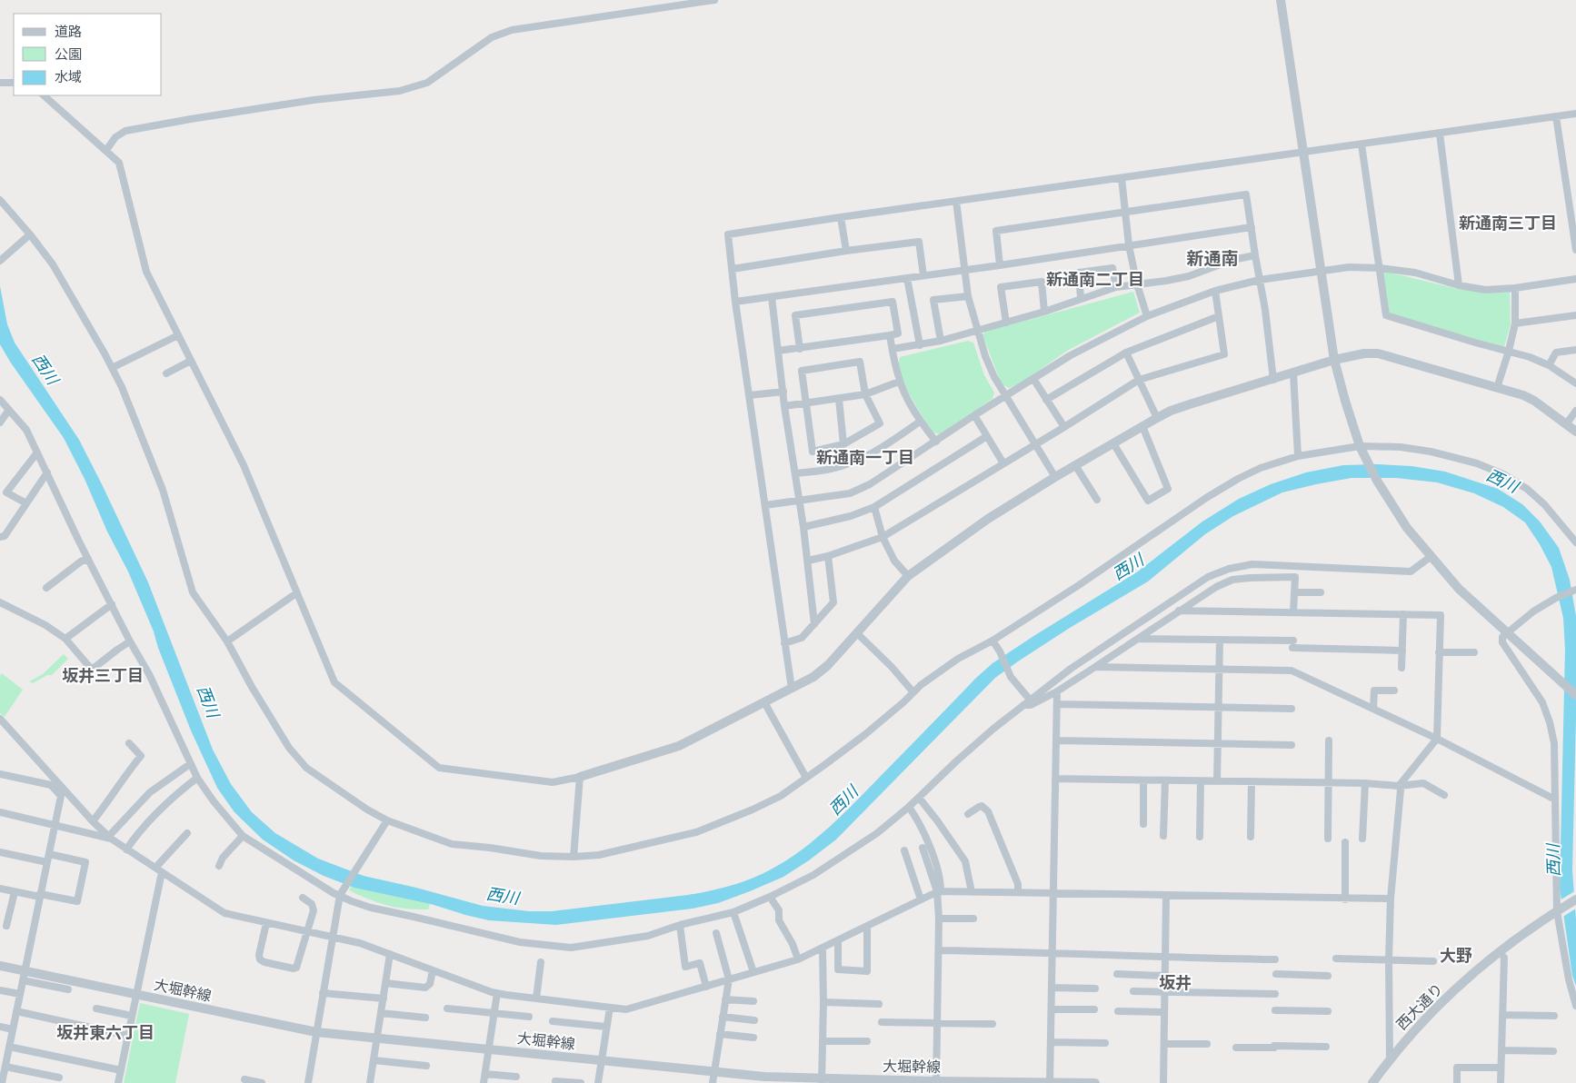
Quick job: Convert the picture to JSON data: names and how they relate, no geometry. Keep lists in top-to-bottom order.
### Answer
{
  "streets": {
    "street": ["大堀幹線", "西大通り"]
  },
  "districts": [
    "新通南三丁目",
    "新通南",
    "新通南二丁目",
    "新通南一丁目",
    "坂井三丁目",
    "大野",
    "坂井",
    "坂井東六丁目"
  ],
  "water": ["西川"],
  "legend": ["道路", "公園", "水域"]
}
